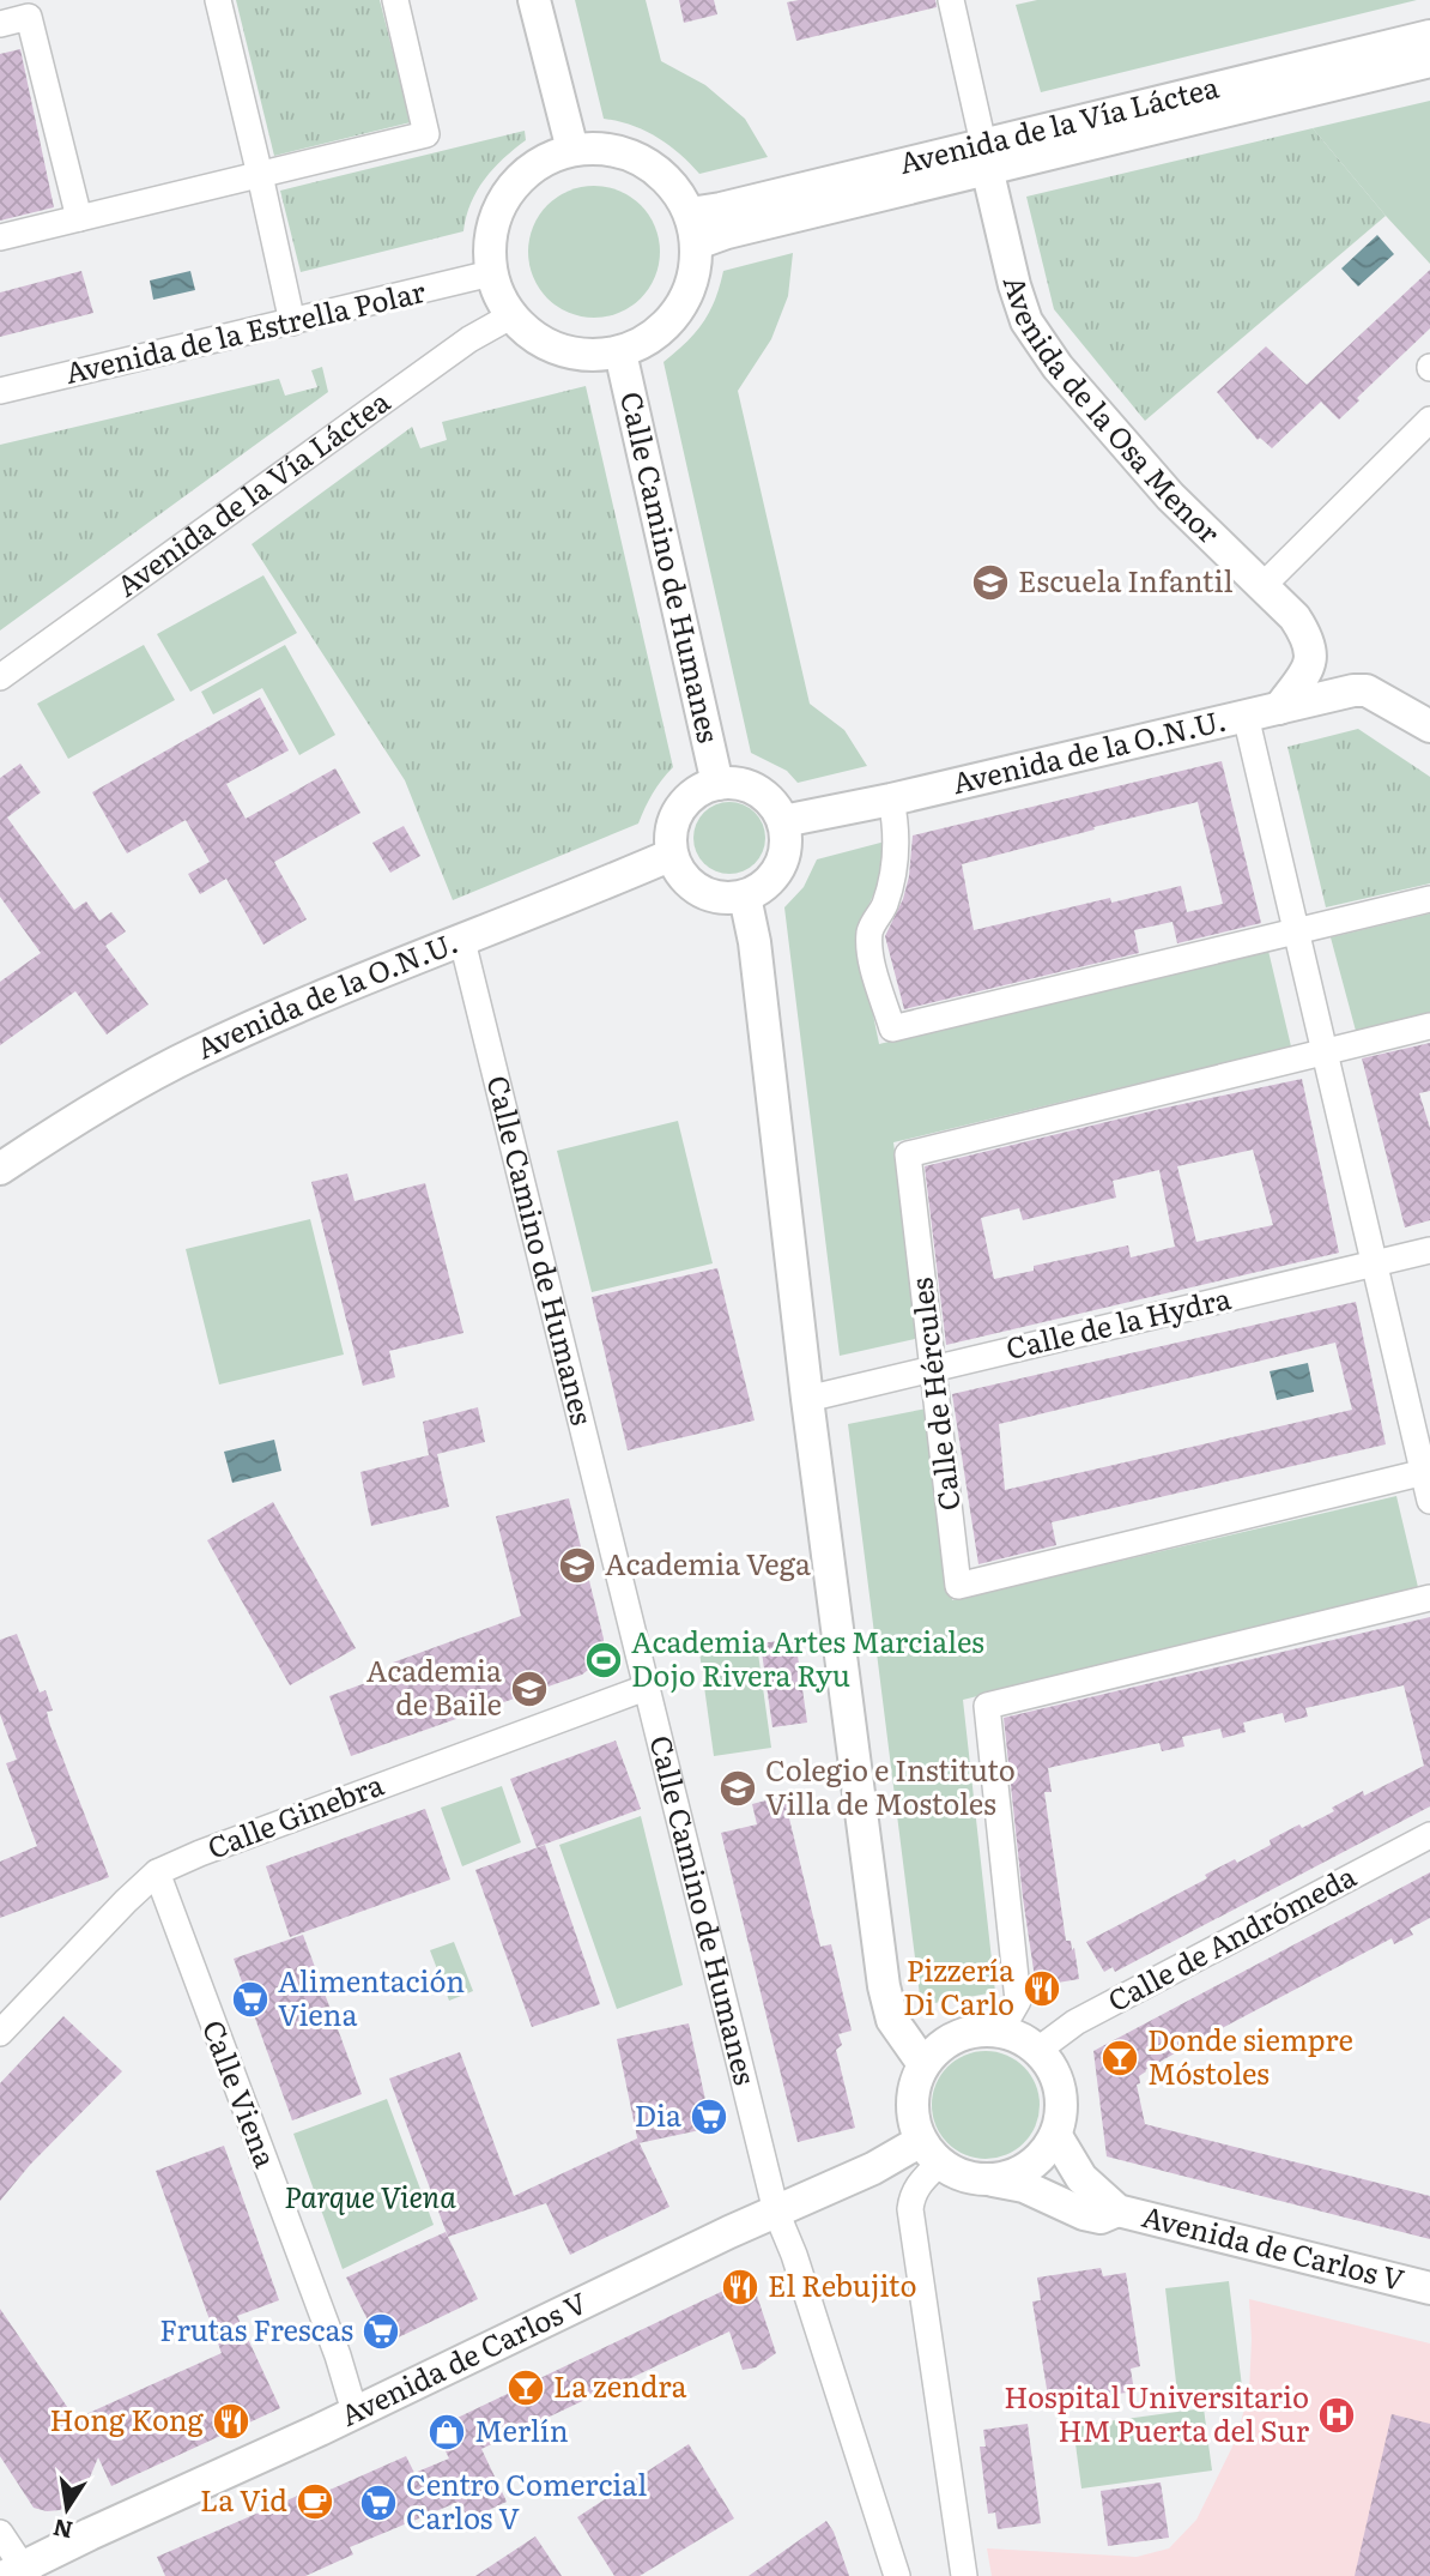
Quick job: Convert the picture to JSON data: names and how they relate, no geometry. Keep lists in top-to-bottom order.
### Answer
{
  "streets": {
    "street": [
      "Avenida de la Vía Láctea",
      "Avenida de la Estrella Polar",
      "Avenida de la Osa Menor",
      "Calle Camino de Humanes",
      "Avenida de la O.N.U.",
      "Calle de la Hydra",
      "Calle de Hércules",
      "Calle Ginebra",
      "Calle de Andrómeda",
      "Calle Viena",
      "Avenida de Carlos V"
    ]
  },
  "crossings": [
    ["Avenida de la Vía Láctea", "Avenida de la Estrella Polar"],
    ["Avenida de la Vía Láctea", "Avenida de la Osa Menor"],
    ["Avenida de la Vía Láctea", "Calle Camino de Humanes"],
    ["Avenida de la Estrella Polar", "Calle Camino de Humanes"],
    ["Avenida de la Osa Menor", "Avenida de la O.N.U."],
    ["Calle Camino de Humanes", "Avenida de la O.N.U."],
    ["Calle Camino de Humanes", "Calle Ginebra"],
    ["Calle Camino de Humanes", "Avenida de Carlos V"],
    ["Calle de la Hydra", "Calle de Hércules"],
    ["Calle Ginebra", "Calle Viena"],
    ["Calle de Andrómeda", "Avenida de Carlos V"],
    ["Calle Viena", "Avenida de Carlos V"]
  ],
  "parks": ["Parque Viena"],
  "places": {
    "school or university": [
      "Escuela Infantil",
      "Academia Vega",
      "Academia de Baile",
      "Colegio e Instituto Villa de Mostoles"
    ],
    "sports": ["Academia Artes Marciales Dojo Rivera Ryu"],
    "restaurant": ["Pizzería Di Carlo", "El Rebujito", "Hong Kong"],
    "supermarket": [
      "Alimentación Viena",
      "Dia",
      "Frutas Frescas",
      "Centro Comercial Carlos V"
    ],
    "bar": ["Donde siempre Móstoles", "La zendra"],
    "hospital": ["Hospital Universitario HM Puerta del Sur"],
    "shop": ["Merlín"],
    "cafe": ["La Vid"]
  },
  "north": "bottom"
}
